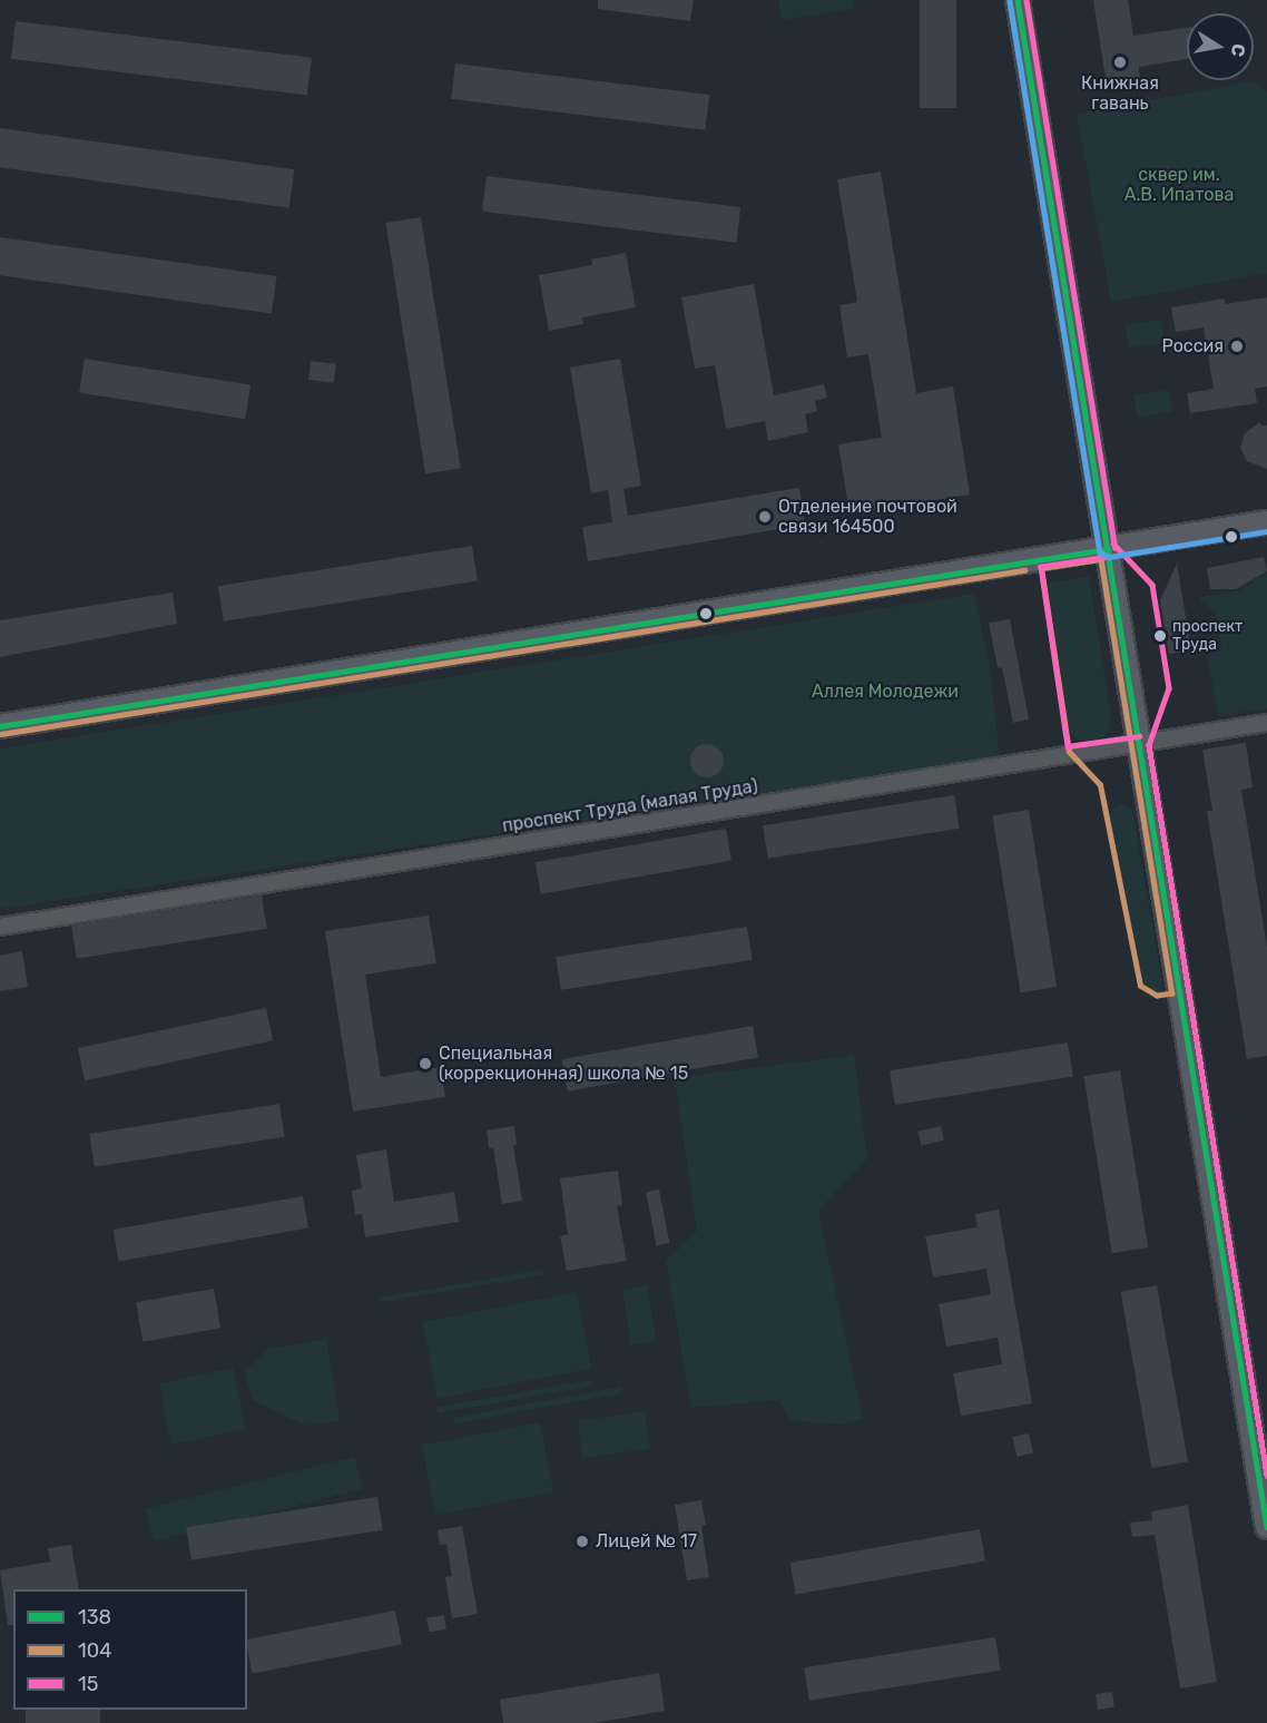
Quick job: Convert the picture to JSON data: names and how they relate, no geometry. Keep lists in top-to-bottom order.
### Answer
{
  "streets": {
    "street": ["проспект Труда (малая Труда)"]
  },
  "parks": ["сквер им. А.В. Ипатова", "Аллея Молодежи"],
  "places": [
    "Книжная гавань",
    "Россия",
    "Отделение почтовой связи 164500",
    "проспект Труда",
    "Специальная (коррекционная) школа № 15",
    "Лицей № 17"
  ],
  "lines": ["transit line 138", "transit line 15", "transit line 104"],
  "legend": ["138", "104", "15"],
  "north": "right"
}
